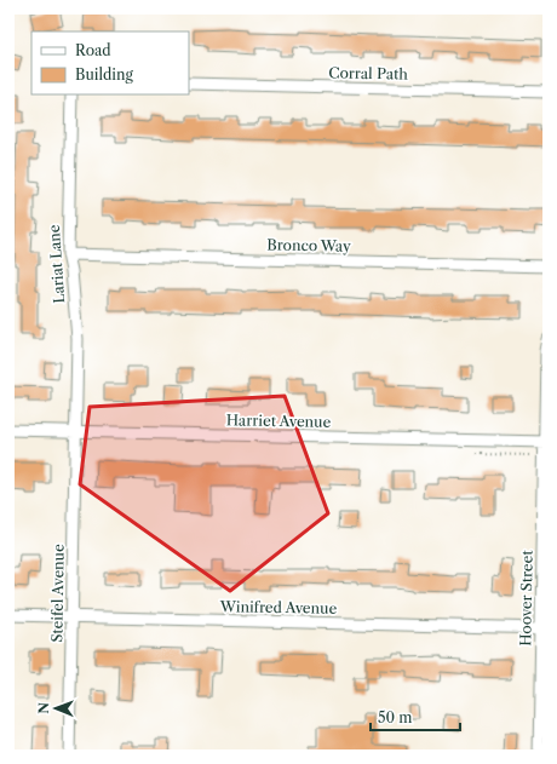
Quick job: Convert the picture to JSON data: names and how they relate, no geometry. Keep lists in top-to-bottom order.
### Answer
{
  "streets": {
    "street": [
      "Corral Path",
      "Bronco Way",
      "Lariat Lane",
      "Harriet Avenue",
      "Steifel Avenue",
      "Hoover Street",
      "Winifred Avenue"
    ]
  },
  "crossings": [
    ["Bronco Way", "Lariat Lane"],
    ["Lariat Lane", "Harriet Avenue"],
    ["Lariat Lane", "Steifel Avenue"],
    ["Harriet Avenue", "Steifel Avenue"],
    ["Harriet Avenue", "Hoover Street"],
    ["Steifel Avenue", "Winifred Avenue"],
    ["Hoover Street", "Winifred Avenue"]
  ],
  "legend": ["Road", "Building"],
  "scale_bar": "50 m",
  "north": "left"
}
